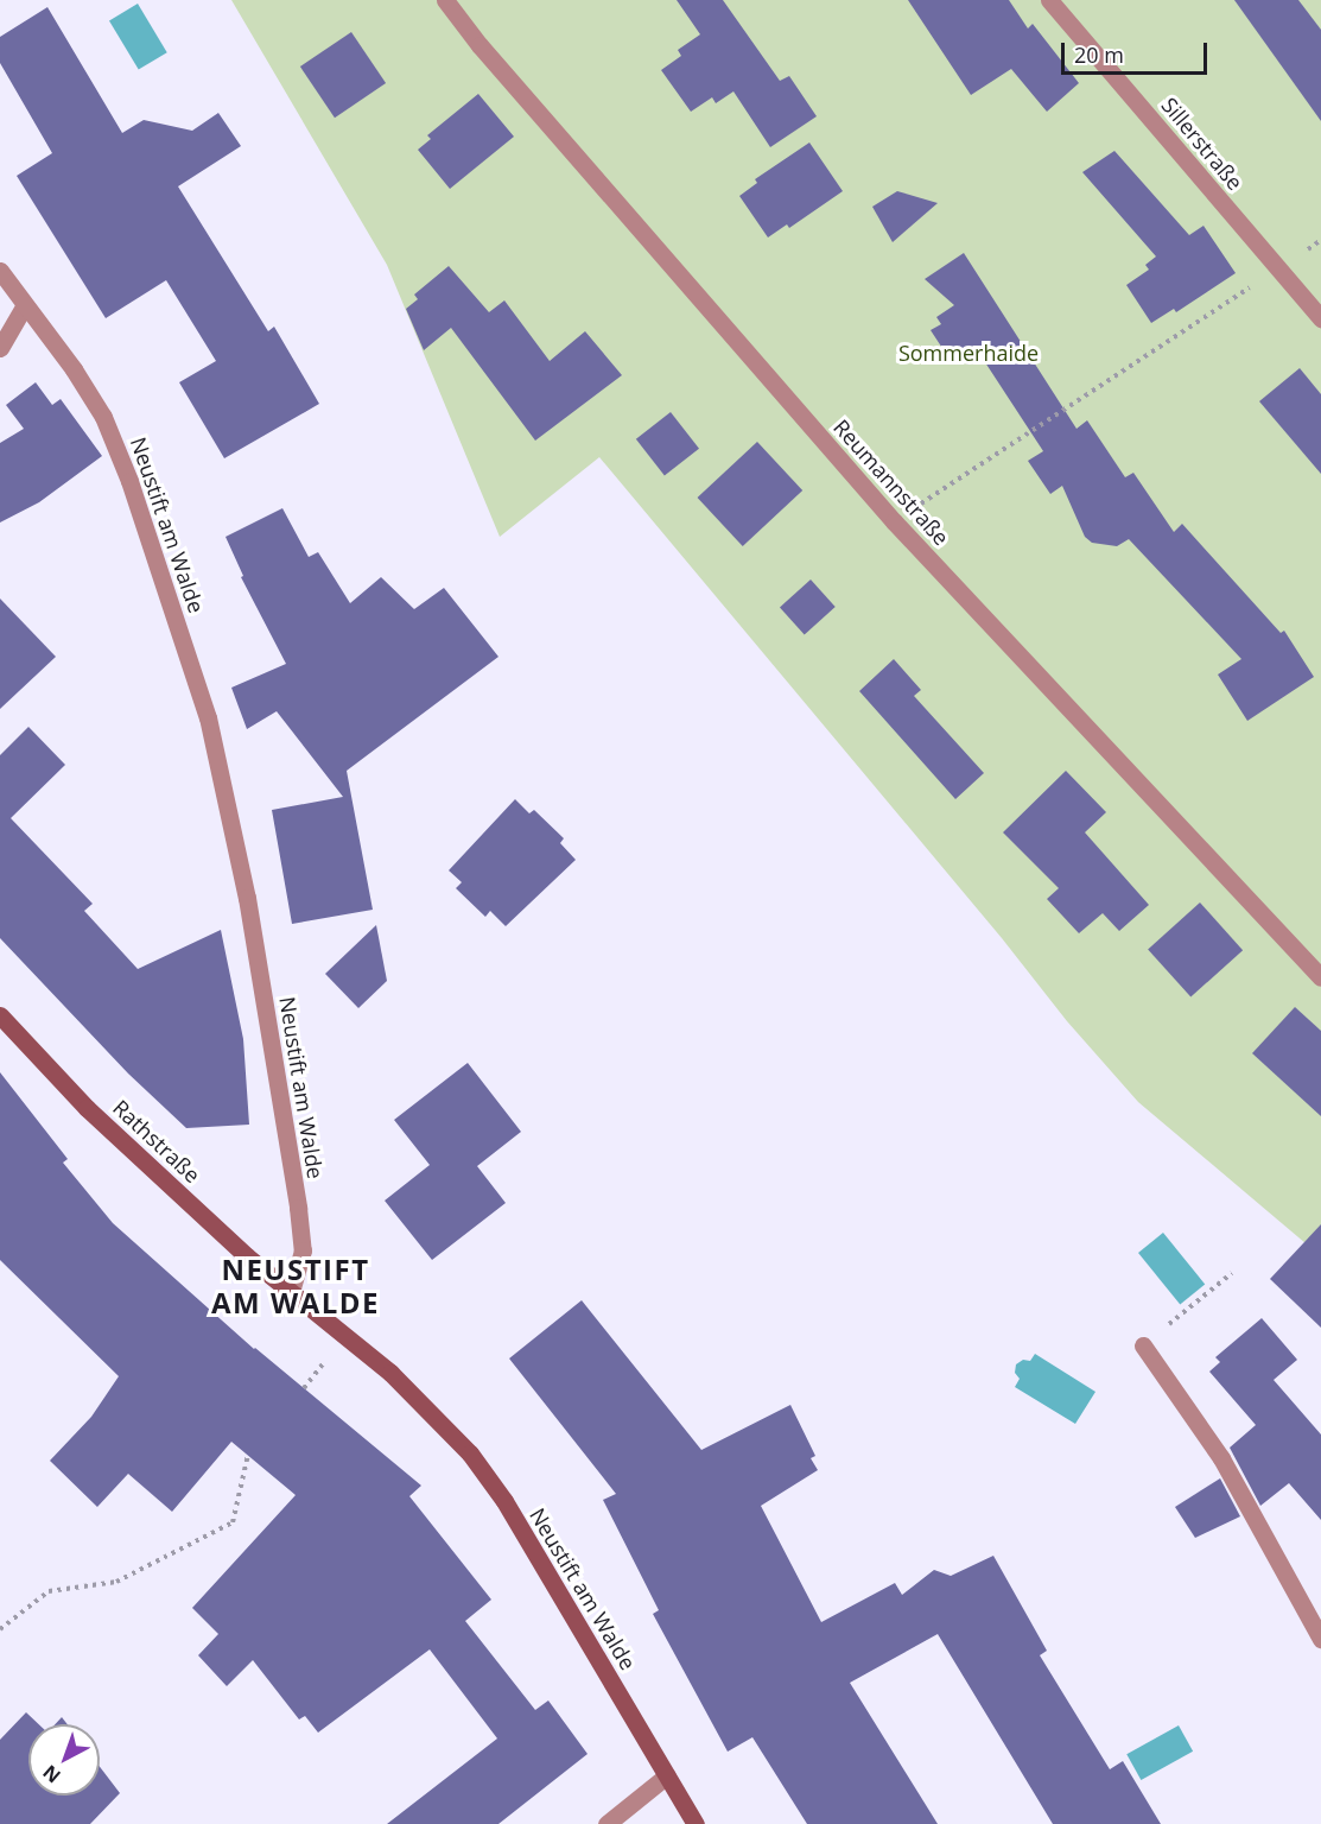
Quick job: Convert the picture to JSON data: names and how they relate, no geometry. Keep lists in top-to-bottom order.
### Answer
{
  "streets": {
    "main road": ["Neustift am Walde", "Rathstraße"],
    "street": ["Sillerstraße", "Reumannstraße"]
  },
  "crossings": [
    ["Neustift am Walde", "Rathstraße"]
  ],
  "districts": ["NEUSTIFT AM WALDE"],
  "parks": ["Sommerhaide"],
  "scale_bar": "20 m",
  "north": "bottom left"
}
